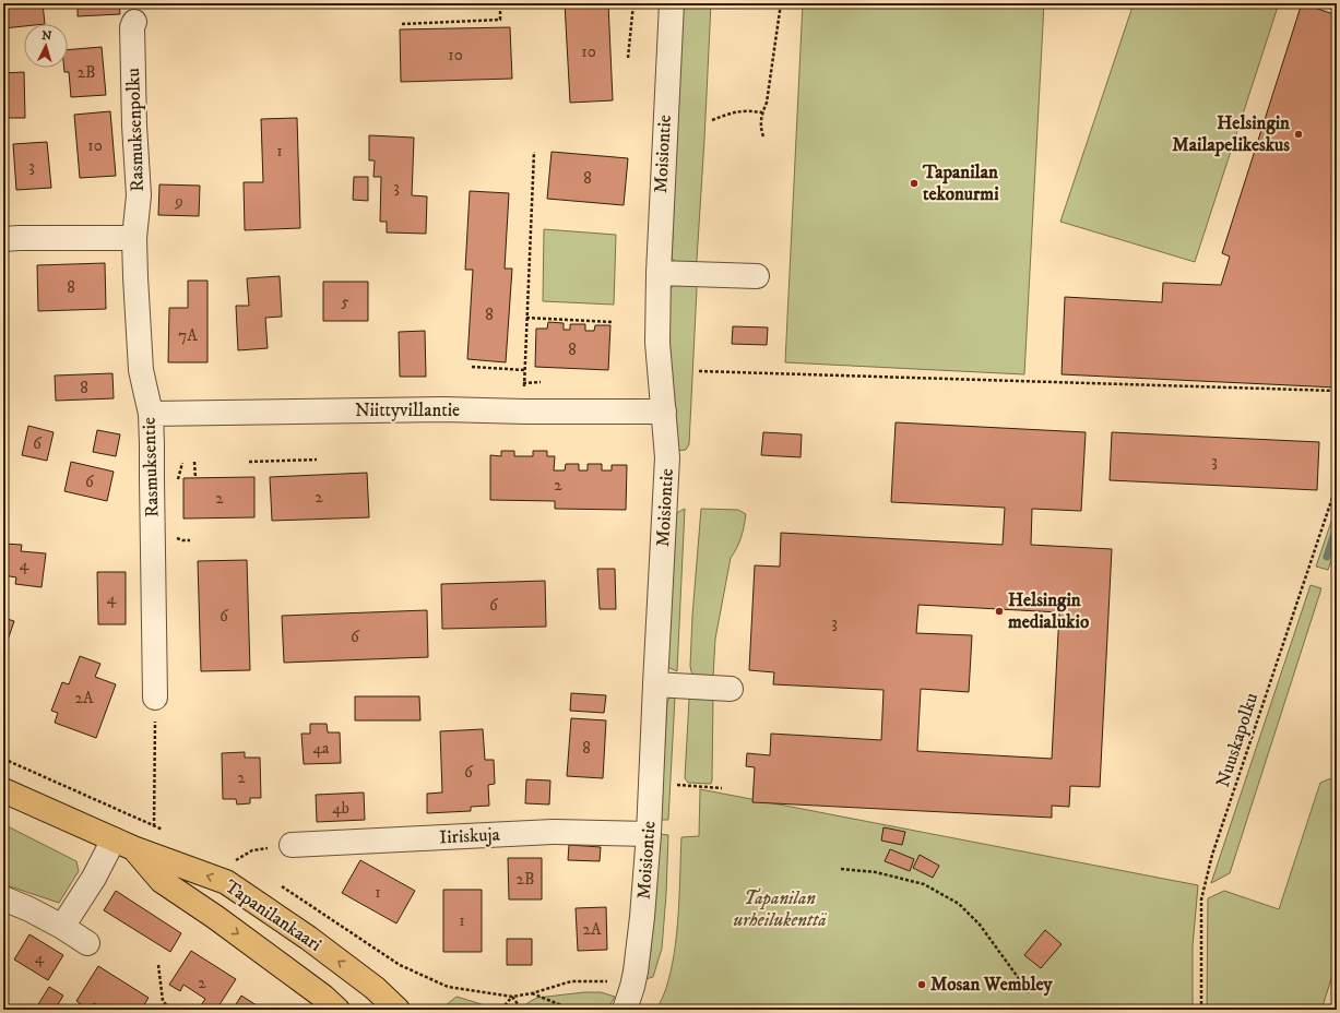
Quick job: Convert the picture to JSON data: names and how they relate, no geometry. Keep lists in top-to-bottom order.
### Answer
{
  "streets": {
    "main road": ["Tapanilankaari"],
    "street": [
      "Rasmuksenpolku",
      "Moisiontie",
      "Niittyvillantie",
      "Rasmuksentie",
      "Iiriskuja"
    ],
    "path": ["Nuuskapolku"]
  },
  "crossings": [
    ["Rasmuksenpolku", "Rasmuksentie"],
    ["Moisiontie", "Niittyvillantie"],
    ["Moisiontie", "Iiriskuja"],
    ["Niittyvillantie", "Rasmuksentie"]
  ],
  "parks": ["Tapanilan urheilukenttä"],
  "places": [
    "Helsingin Mailapelikeskus",
    "Tapanilan tekonurmi",
    "Helsingin medialukio",
    "Mosan Wembley"
  ],
  "house_numbers": [
    "10",
    "10",
    "2B",
    "10",
    "1",
    "3",
    "8",
    "3",
    "9",
    "8",
    "5",
    "8",
    "7A",
    "8",
    "8",
    "6",
    "3",
    "6",
    "2",
    "2",
    "2",
    "4",
    "4",
    "6",
    "6",
    "3",
    "6",
    "2A",
    "4a",
    "8",
    "6",
    "2",
    "4b",
    "2B",
    "1",
    "1",
    "2A",
    "4",
    "2"
  ],
  "north": "top"
}
